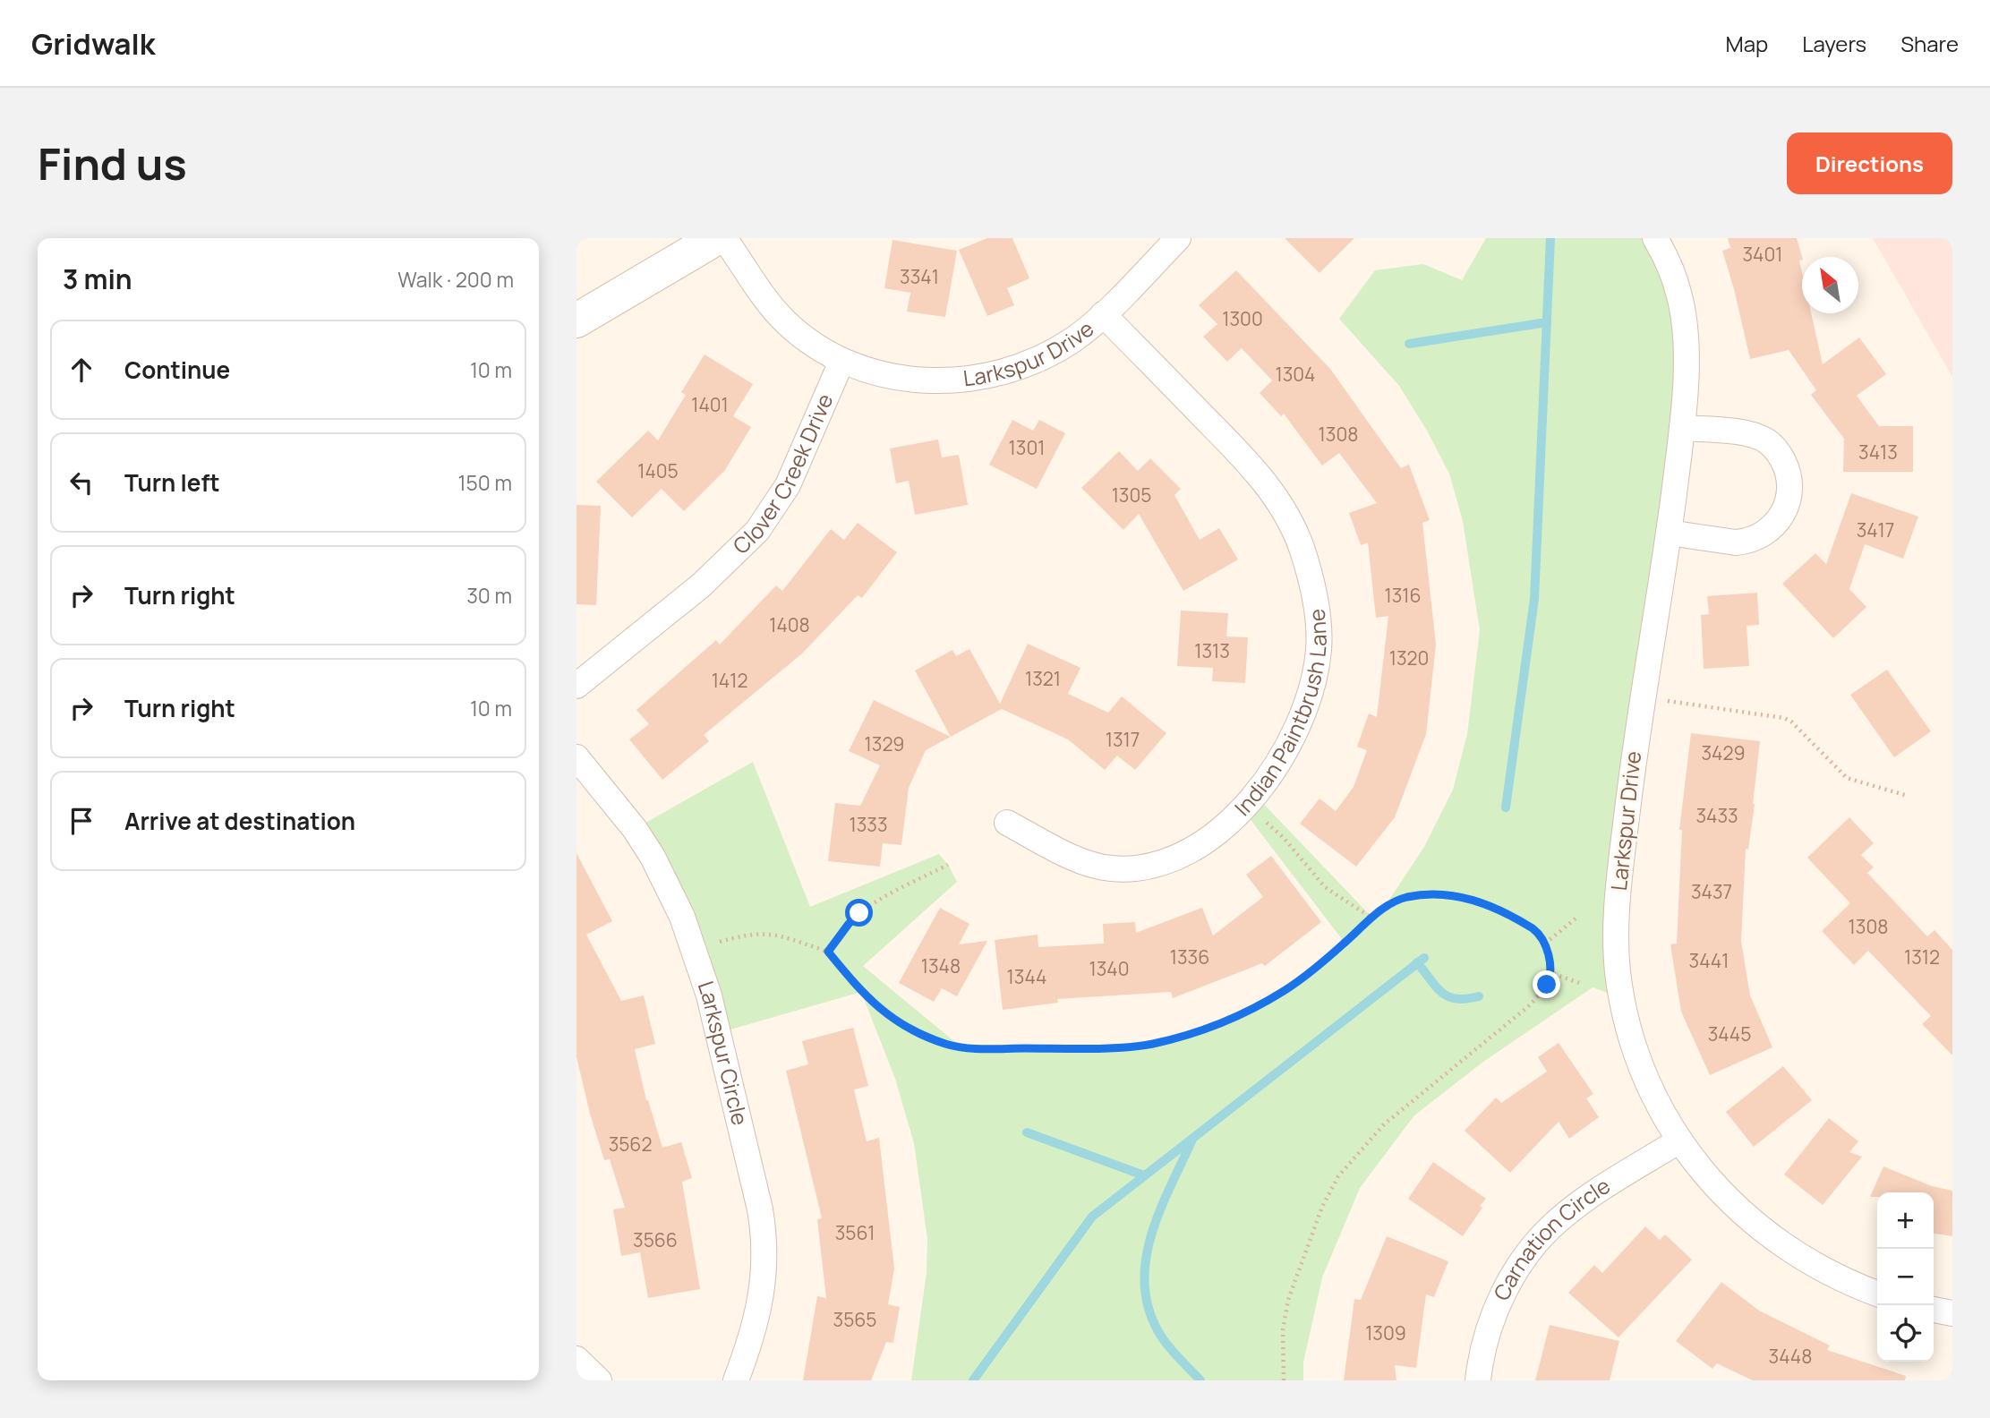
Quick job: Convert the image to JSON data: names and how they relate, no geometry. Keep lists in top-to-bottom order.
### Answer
{
  "streets": {
    "street": [
      "Larkspur Drive",
      "Clover Creek Drive",
      "Indian Paintbrush Lane",
      "Larkspur Circle",
      "Carnation Circle"
    ]
  },
  "crossings": [
    ["Larkspur Drive", "Clover Creek Drive"],
    ["Larkspur Drive", "Indian Paintbrush Lane"],
    ["Larkspur Drive", "Carnation Circle"]
  ],
  "house_numbers": [
    "3401",
    "3341",
    "1300",
    "1304",
    "1401",
    "1308",
    "1301",
    "3413",
    "1405",
    "1305",
    "3417",
    "1316",
    "1408",
    "1313",
    "1320",
    "1321",
    "1412",
    "1317",
    "1329",
    "3429",
    "3433",
    "1333",
    "3437",
    "1308",
    "1336",
    "1312",
    "3441",
    "1348",
    "1340",
    "1344",
    "3445",
    "3562",
    "3561",
    "3566",
    "3565",
    "1309",
    "3448"
  ],
  "north": "top left",
  "page": {
    "header": "Gridwalk",
    "nav": ["Map", "Layers", "Share"],
    "buttons": "Directions",
    "title": "Find us",
    "heading": ["3 min", "Walk · 200 m"],
    "list": [
      ["Continue", "10 m"],
      ["Turn left", "150 m"],
      ["Turn right", "30 m"],
      ["Turn right", "10 m"],
      "Arrive at destination"
    ],
    "map_buttons": ["+", "−"]
  }
}
